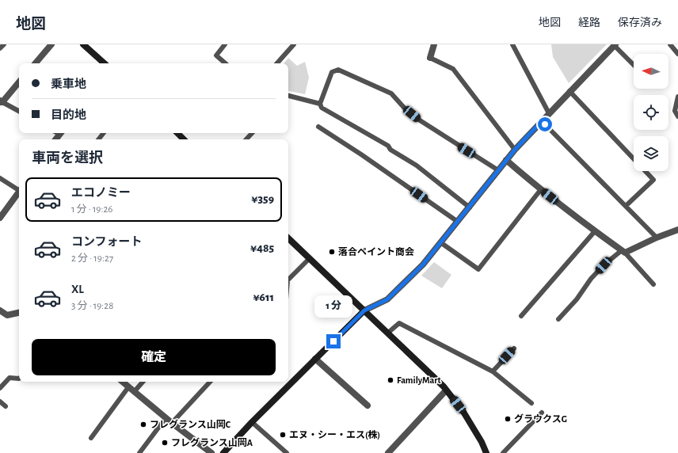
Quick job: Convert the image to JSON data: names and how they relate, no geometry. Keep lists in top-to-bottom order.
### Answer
{
  "places": [
    "落合ペイント商会",
    "FamilyMart",
    "グラウクスG",
    "フレグランス山岡C",
    "エヌ・シー・エス(株)",
    "フレグランス山岡A"
  ],
  "north": "left",
  "page": {
    "header": "地図",
    "nav": ["地図", "経路", "保存済み"],
    "banner": ["乗車地", "目的地"],
    "heading": "車両を選択",
    "list": [
      {
        "name": "エコノミー",
        "note": "1 分 · 19:26",
        "value": "¥359"
      },
      {
        "name": "コンフォート",
        "note": "2 分 · 19:27",
        "value": "¥485"
      },
      {
        "name": "XL",
        "note": "3 分 · 19:28",
        "value": "¥611"
      }
    ],
    "bubble": "1 分",
    "buttons": "確定"
  }
}
